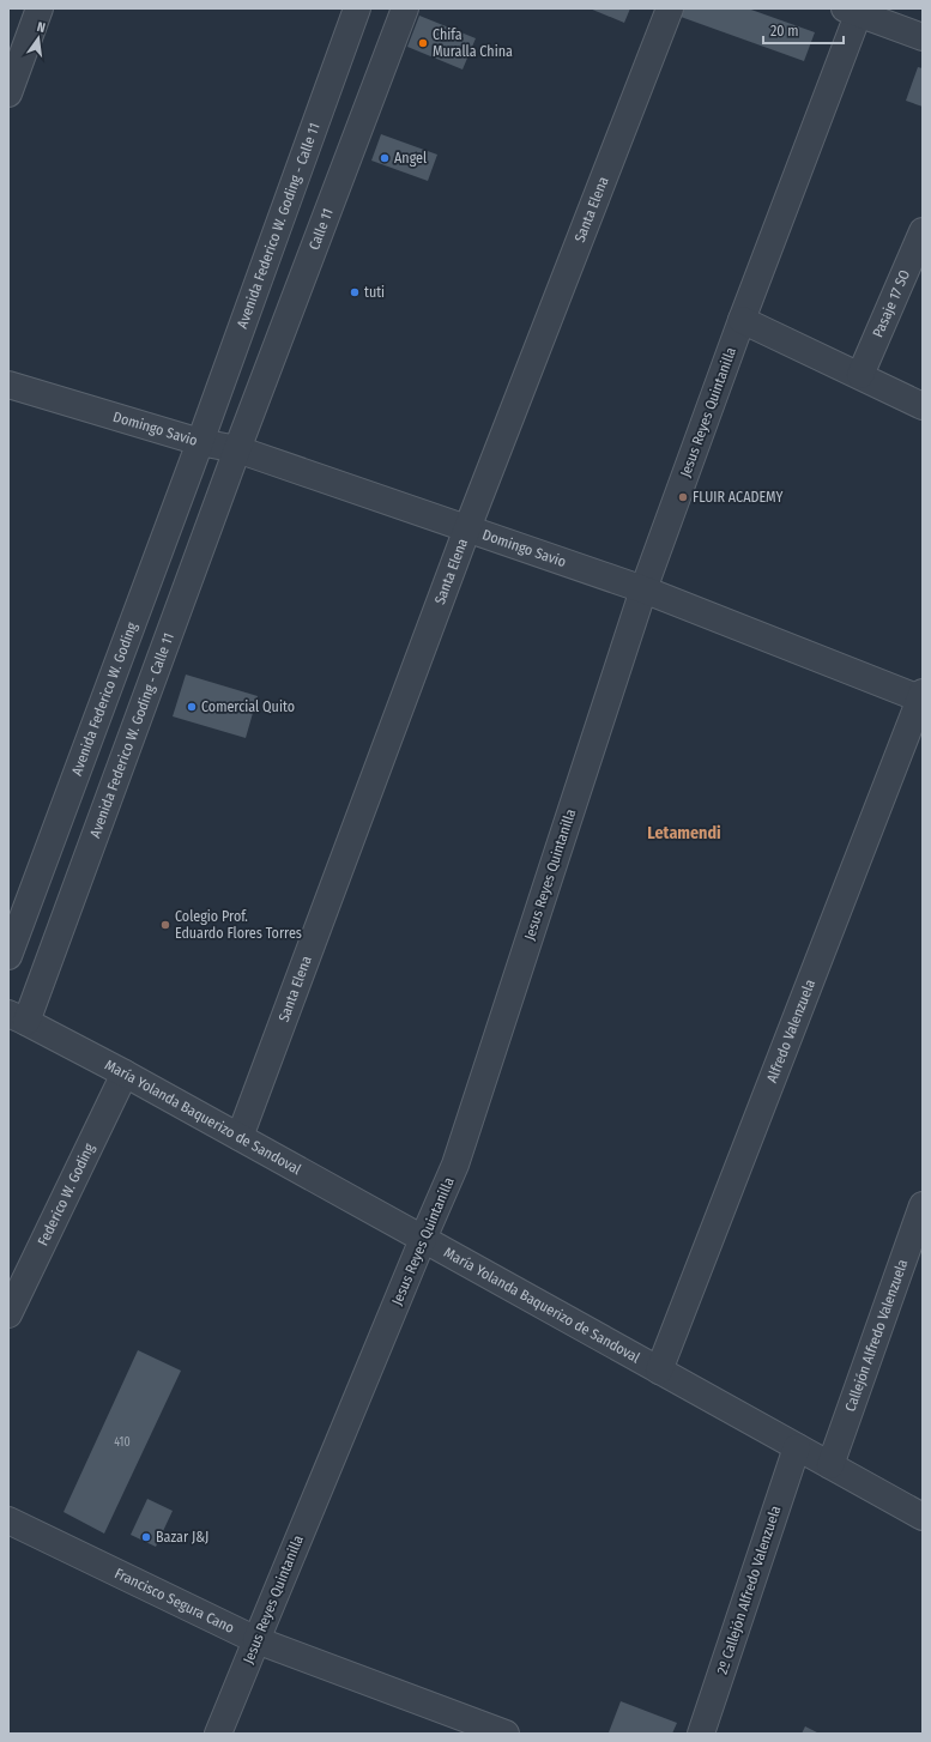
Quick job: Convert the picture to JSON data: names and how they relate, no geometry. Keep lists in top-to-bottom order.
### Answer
{
  "streets": {
    "street": [
      "Santa Elena",
      "Avenida Federico W. Goding - Calle 11",
      "Calle 11",
      "Pasaje 17 SO",
      "Jesus Reyes Quintanilla",
      "Domingo Savio",
      "Avenida Federico W. Goding",
      "Alfredo Valenzuela",
      "María Yolanda Baquerizo de Sandoval",
      "Federico W. Goding",
      "Callejón Alfredo Valenzuela",
      "2º Callejón Alfredo Valenzuela",
      "Francisco Segura Cano"
    ]
  },
  "crossings": [
    ["Santa Elena", "Domingo Savio"],
    ["Santa Elena", "María Yolanda Baquerizo de Sandoval"],
    ["Avenida Federico W. Goding - Calle 11", "Calle 11"],
    ["Avenida Federico W. Goding - Calle 11", "Domingo Savio"],
    ["Avenida Federico W. Goding - Calle 11", "Avenida Federico W. Goding"],
    ["Avenida Federico W. Goding - Calle 11", "María Yolanda Baquerizo de Sandoval"],
    ["Calle 11", "Domingo Savio"],
    ["Jesus Reyes Quintanilla", "Domingo Savio"],
    ["Jesus Reyes Quintanilla", "María Yolanda Baquerizo de Sandoval"],
    ["Jesus Reyes Quintanilla", "Francisco Segura Cano"],
    ["Domingo Savio", "Avenida Federico W. Goding"],
    ["Domingo Savio", "Alfredo Valenzuela"],
    ["Alfredo Valenzuela", "María Yolanda Baquerizo de Sandoval"],
    ["María Yolanda Baquerizo de Sandoval", "Federico W. Goding"],
    ["María Yolanda Baquerizo de Sandoval", "Callejón Alfredo Valenzuela"],
    ["María Yolanda Baquerizo de Sandoval", "2º Callejón Alfredo Valenzuela"]
  ],
  "districts": ["Letamendi"],
  "places": [
    "Chifa Muralla China",
    "Angel",
    "tuti",
    "FLUIR ACADEMY",
    "Comercial Quito",
    "Colegio Prof. Eduardo Flores Torres",
    "Bazar J&J"
  ],
  "house_numbers": ["410"],
  "scale_bar": "20 m",
  "north": "top"
}
